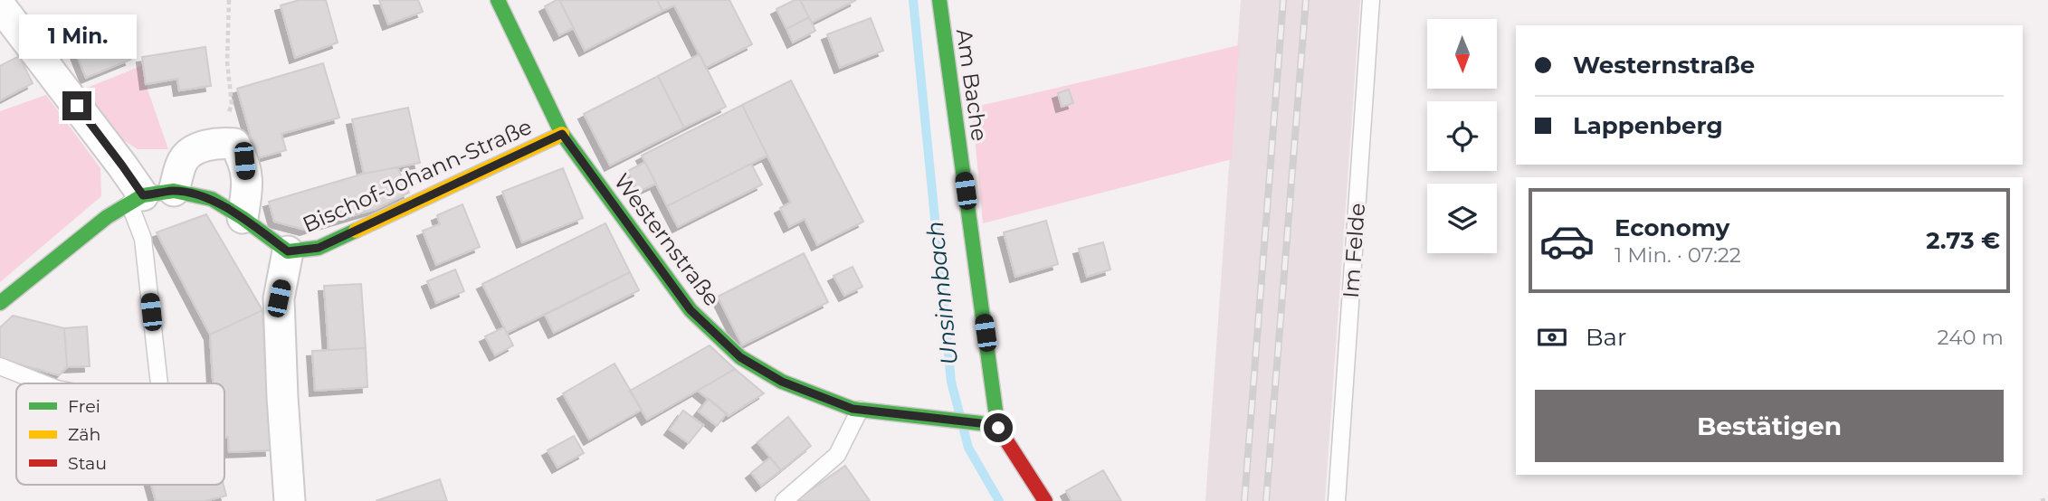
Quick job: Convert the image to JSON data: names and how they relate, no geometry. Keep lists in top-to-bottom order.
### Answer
{
  "streets": {
    "street": ["Am Bache", "Bischof-Johann-Straße", "Westernstraße"],
    "lane": ["Im Felde"]
  },
  "crossings": [
    ["Am Bache", "Westernstraße"],
    ["Bischof-Johann-Straße", "Westernstraße"]
  ],
  "water": ["Unsinnbach"],
  "legend": ["Frei", "Zäh", "Stau"],
  "north": "bottom",
  "page": {
    "bubble": "1 Min.",
    "banner": ["Westernstraße", "Lappenberg"],
    "list": [
      {
        "name": "Economy",
        "note": "1 Min. · 07:22",
        "value": "2.73 €"
      }
    ],
    "pay": ["Bar", "240 m"],
    "buttons": "Bestätigen"
  }
}
